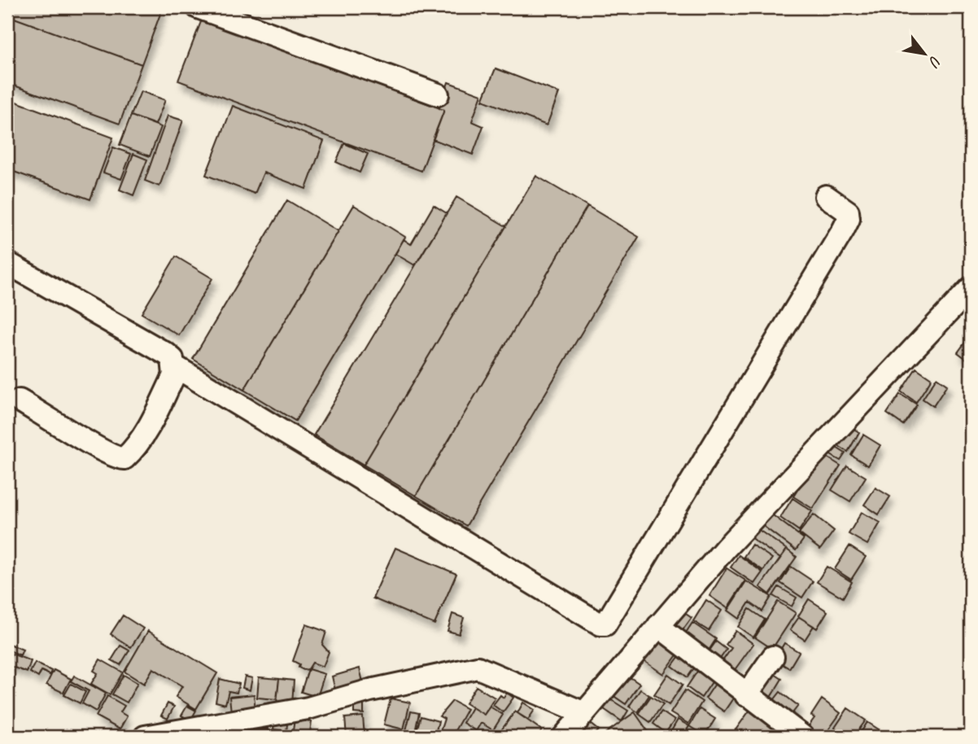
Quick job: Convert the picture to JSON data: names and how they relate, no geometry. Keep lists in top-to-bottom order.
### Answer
{
  "north": "bottom right"
}
